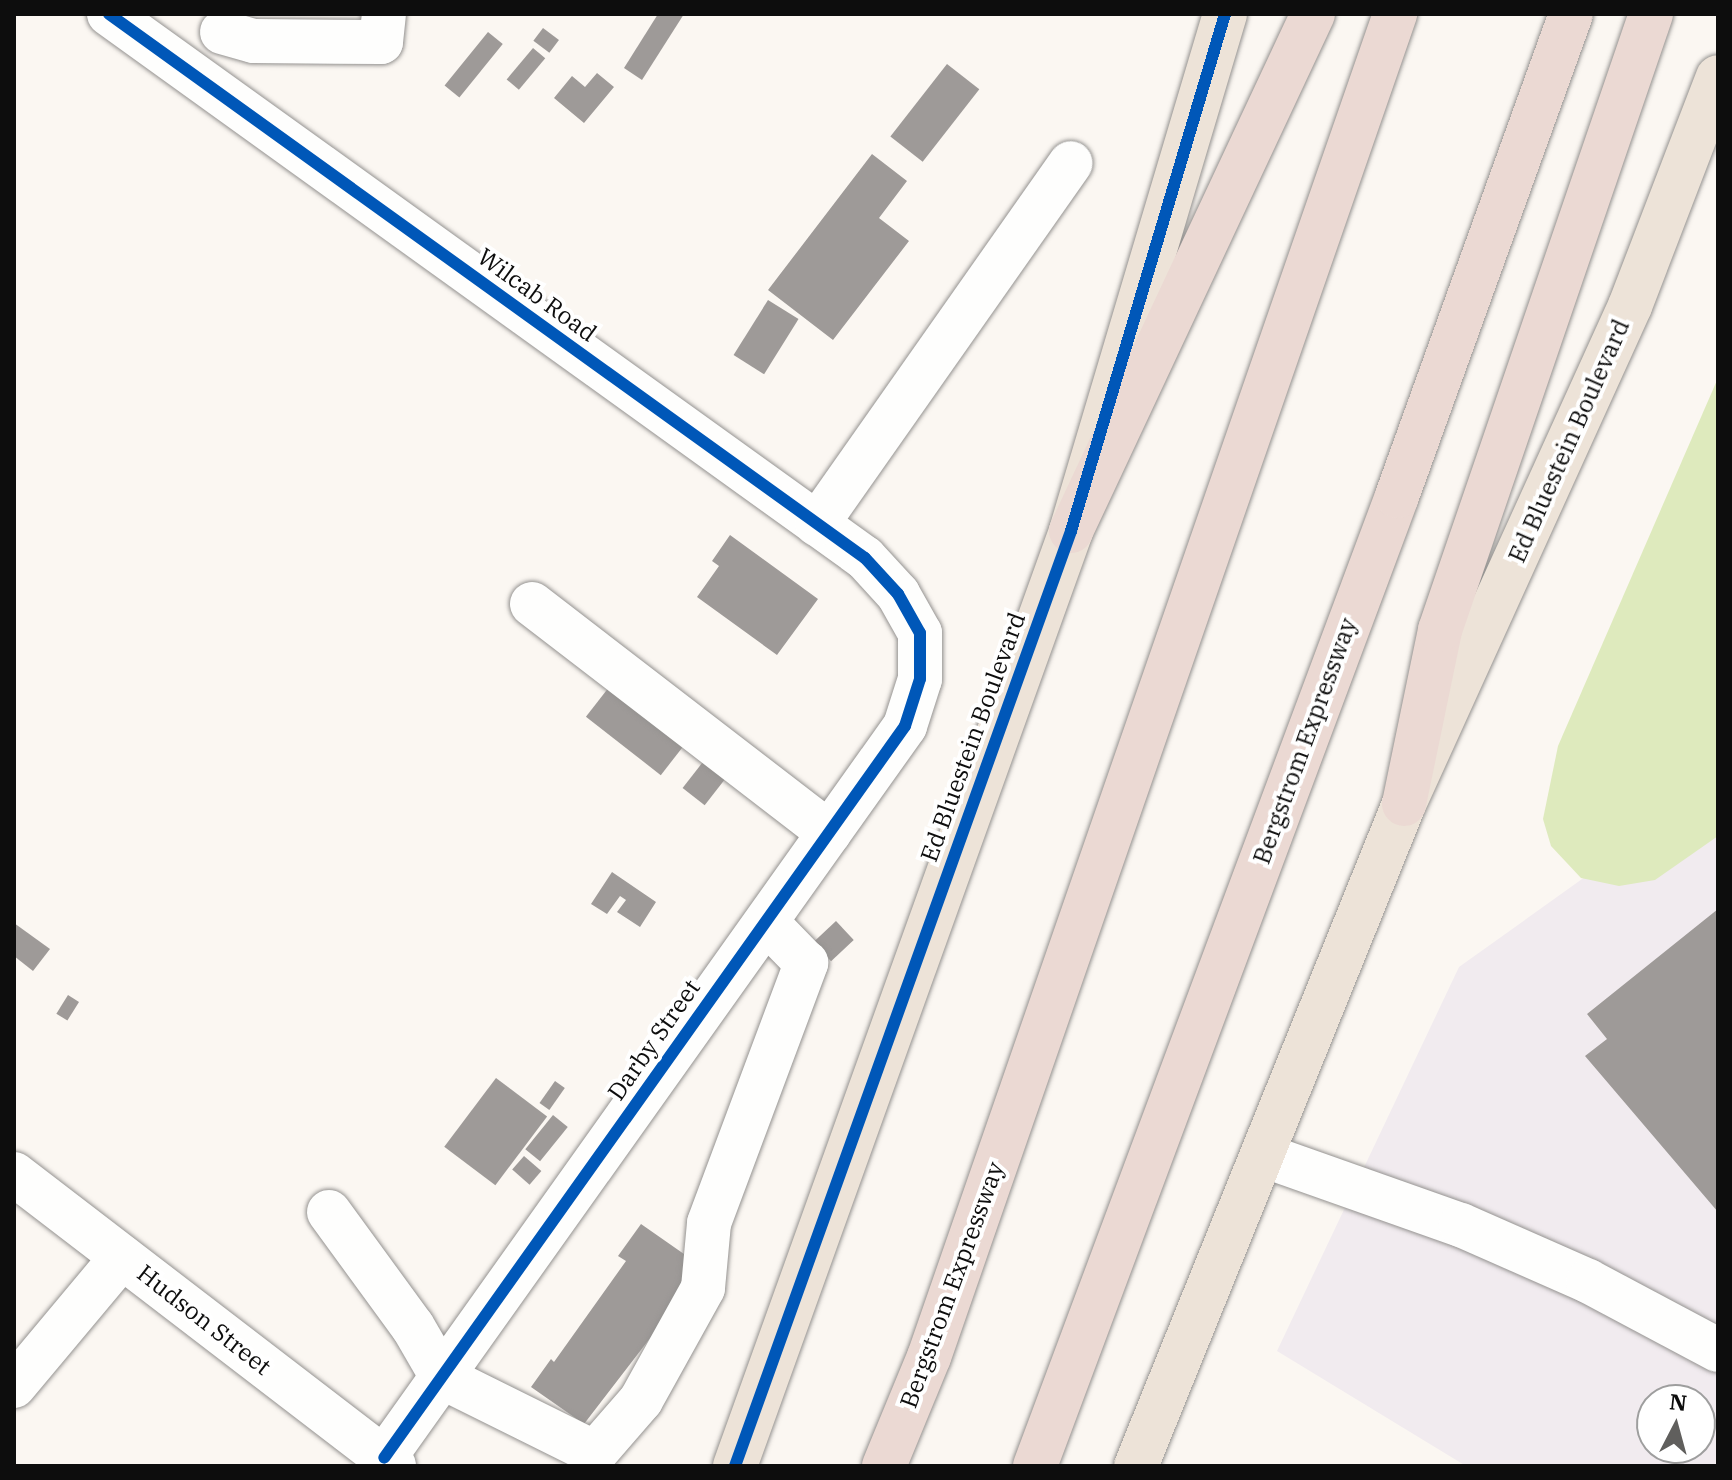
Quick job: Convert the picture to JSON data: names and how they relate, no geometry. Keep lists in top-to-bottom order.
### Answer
{
  "streets": {
    "highway": ["Bergstrom Expressway"],
    "main road": ["Ed Bluestein Boulevard"],
    "street": ["Wilcab Road", "Darby Street", "Hudson Street"]
  },
  "crossings": [
    ["Wilcab Road", "Darby Street"],
    ["Darby Street", "Hudson Street"]
  ],
  "north": "top"
}
